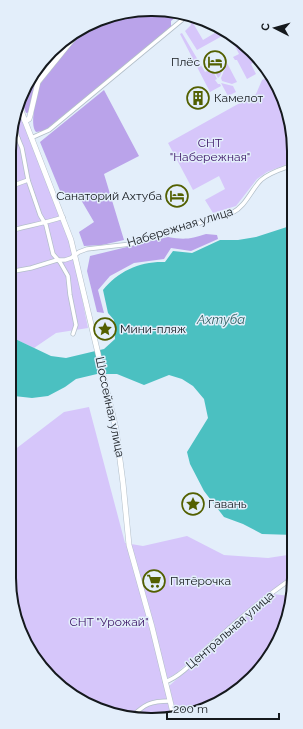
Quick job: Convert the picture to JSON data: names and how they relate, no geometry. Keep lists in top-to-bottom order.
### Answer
{
  "streets": {
    "street": ["Набережная улица", "Шоссейная улица", "Центральная улица"]
  },
  "crossings": [
    ["Набережная улица", "Шоссейная улица"],
    ["Шоссейная улица", "Центральная улица"]
  ],
  "water": ["Ахтуба"],
  "parks": ["СНТ \"Набережная\"", "СНТ \"Урожай\""],
  "places": {
    "hotel": ["Плёс", "Санаторий Ахтуба"],
    "building": ["Камелот"],
    "place": ["Мини-пляж", "Гавань"],
    "supermarket": ["Пятёрочка"]
  },
  "scale_bar": "200 m",
  "north": "left"
}
